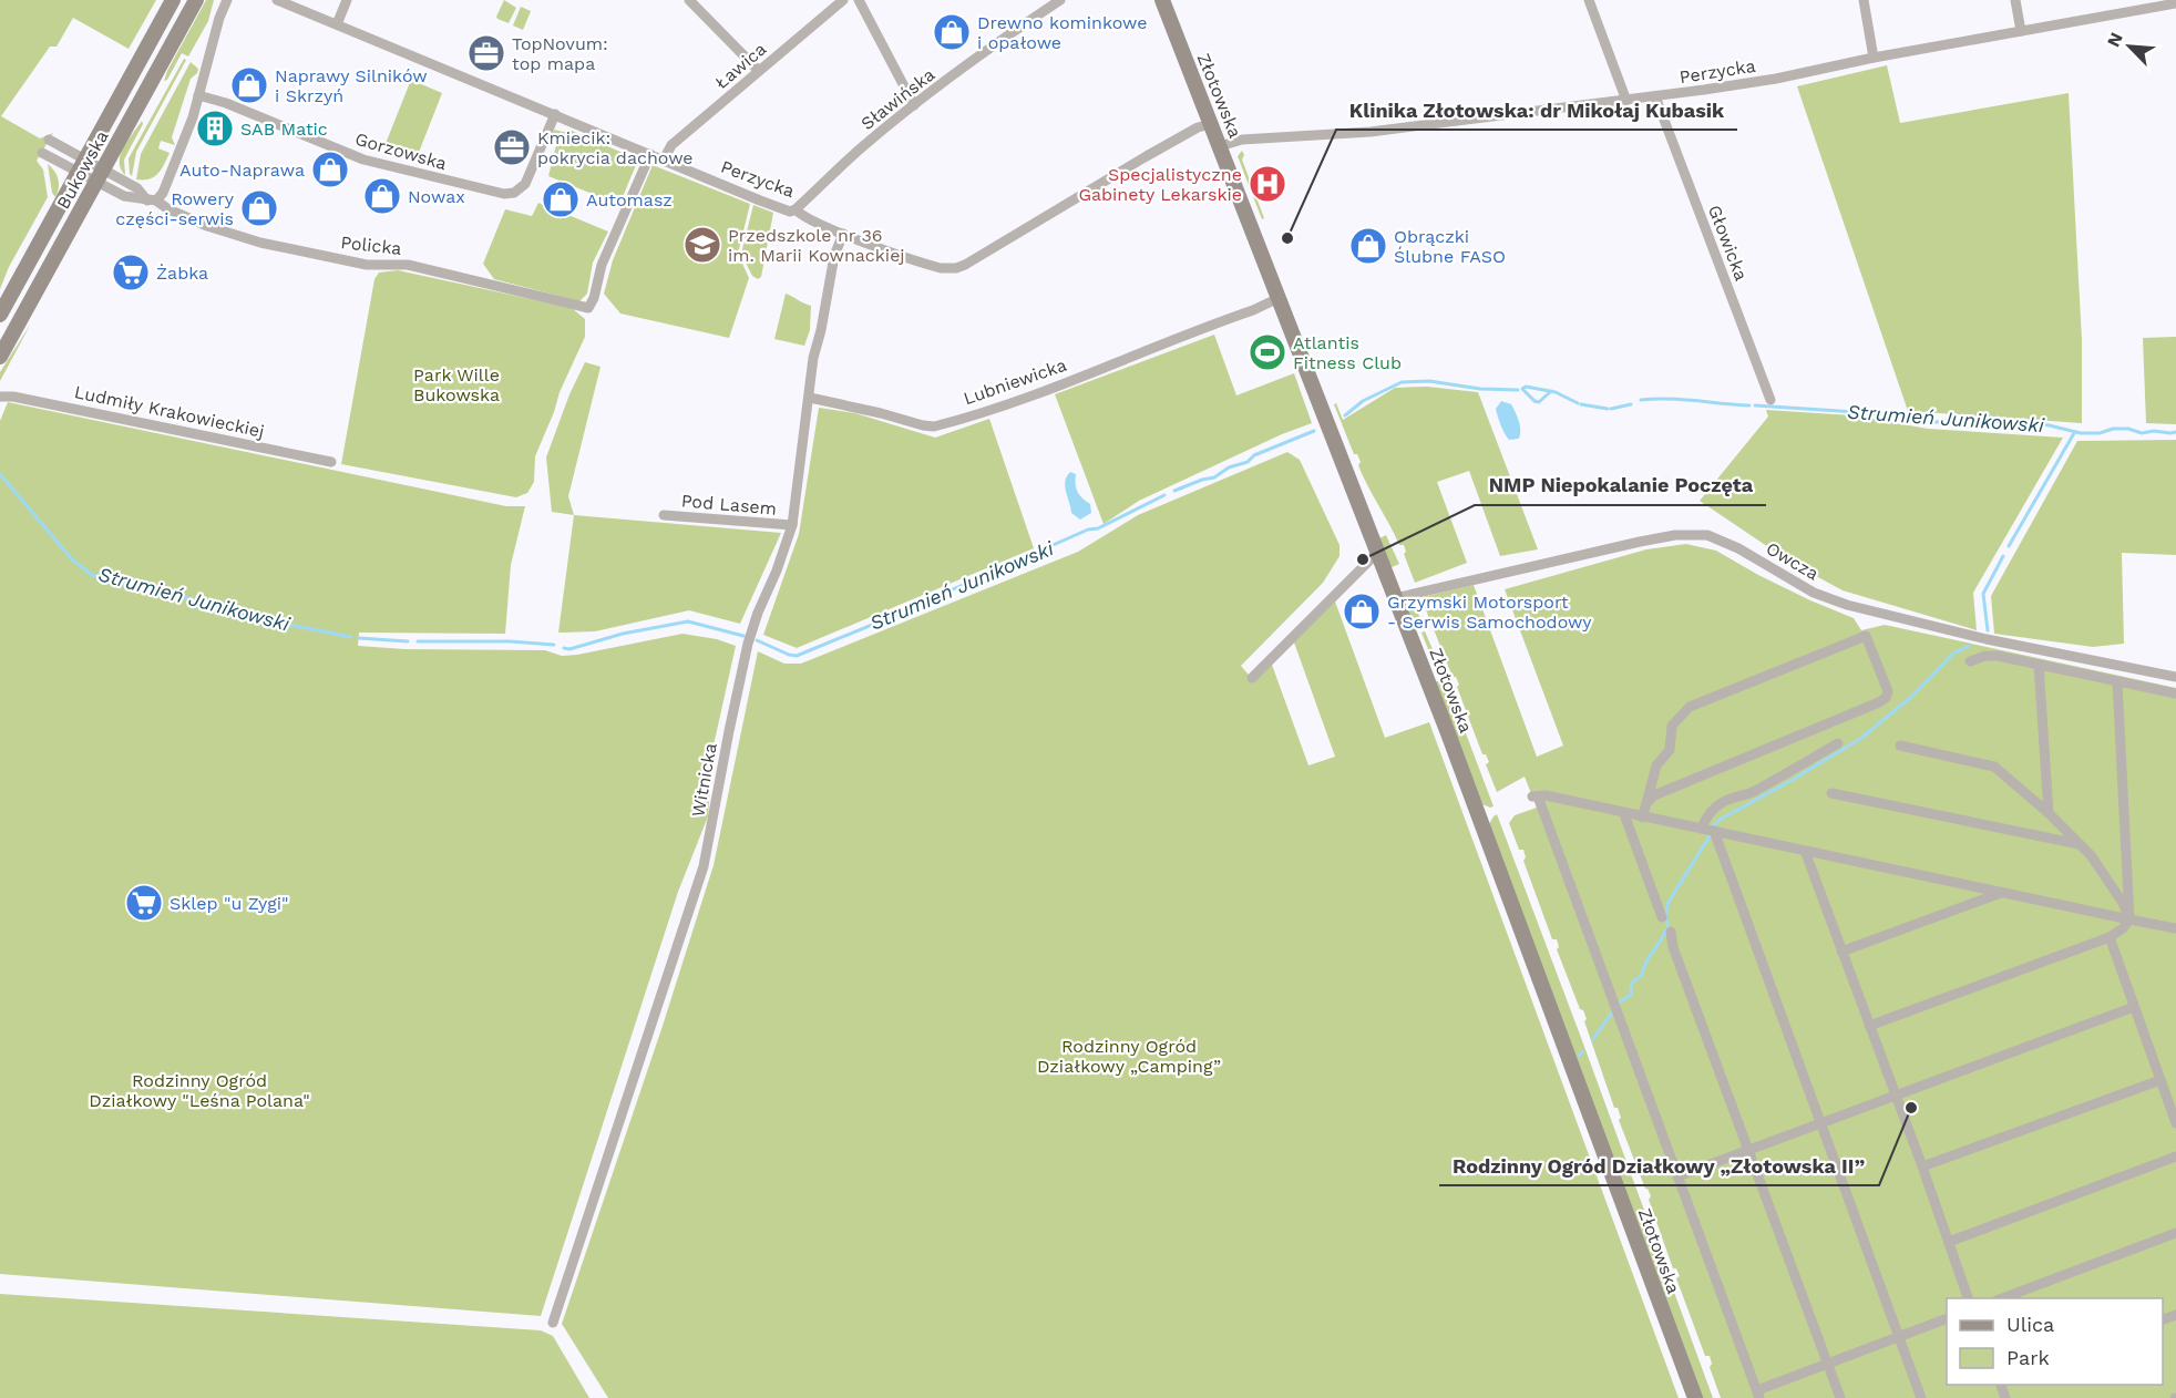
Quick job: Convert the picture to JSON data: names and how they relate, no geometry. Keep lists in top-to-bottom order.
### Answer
{
  "streets": {
    "street": [
      "Ławica",
      "Perzycka",
      "Złotowska",
      "Sławińska",
      "Gorzowska",
      "Bukowska",
      "Głowicka",
      "Policka",
      "Lubniewicka",
      "Ludmiły Krakowieckiej",
      "Pod Lasem",
      "Owcza",
      "Witnicka"
    ]
  },
  "crossings": [
    ["Ławica", "Perzycka"],
    ["Perzycka", "Złotowska"],
    ["Perzycka", "Sławińska"],
    ["Perzycka", "Gorzowska"],
    ["Perzycka", "Głowicka"],
    ["Perzycka", "Policka"],
    ["Perzycka", "Witnicka"],
    ["Złotowska", "Lubniewicka"],
    ["Złotowska", "Owcza"],
    ["Bukowska", "Policka"],
    ["Lubniewicka", "Witnicka"],
    ["Pod Lasem", "Witnicka"]
  ],
  "water": ["Strumień Junikowski"],
  "parks": ["Park Wille Bukowska", "Rodzinny Ogród Działkowy „Camping”", "Rodzinny Ogród Działkowy \"Leśna Polana\""],
  "places": {
    "shop": [
      "Drewno kominkowe i opałowe",
      "Naprawy Silników i Skrzyń",
      "Auto-Naprawa",
      "Nowax",
      "Automasz",
      "Rowery części-serwis",
      "Obrączki Ślubne FASO",
      "Grzymski Motorsport - Serwis Samochodowy"
    ],
    "office": ["TopNovum: top mapa", "Kmiecik: pokrycia dachowe"],
    "building": ["SAB Matic"],
    "hospital": ["Specjalistyczne Gabinety Lekarskie"],
    "other": ["Klinika Złotowska: dr Mikołaj Kubasik", "NMP Niepokalanie Poczęta", "Rodzinny Ogród Działkowy „Złotowska II”"],
    "school or university": ["Przedszkole nr 36 im. Marii Kownackiej"],
    "supermarket": ["Żabka", "Sklep \"u Zygi\""],
    "sports": ["Atlantis Fitness Club"]
  },
  "legend": ["Ulica", "Park"],
  "north": "top left"
}
